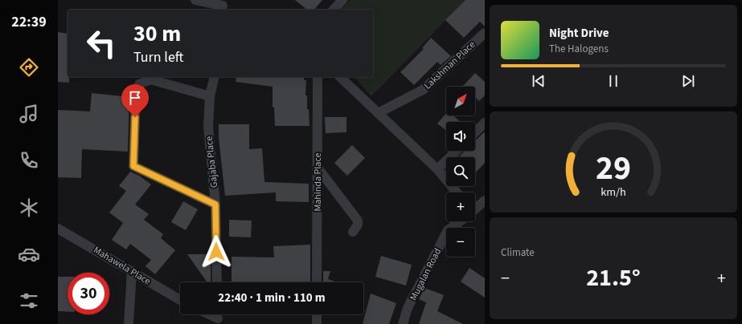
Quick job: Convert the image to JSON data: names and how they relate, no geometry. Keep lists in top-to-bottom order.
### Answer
{
  "streets": {
    "street": [
      "Lakshman Place",
      "Gajaba Place",
      "Mahinda Place",
      "Mahawela Place",
      "Mugalan Road"
    ]
  },
  "north": "top right",
  "page": {
    "tabs": "22:39",
    "turn": ["30 m", "Turn left"],
    "song": ["Night Drive", "The Halogens"],
    "map_buttons": ["+", "−"],
    "tile": "Climate",
    "heat": ["−", "21.5°", "+"],
    "limit": "30",
    "trip": "22:40 · 1 min · 110 m",
    "gauge": ["29", "km/h"]
  }
}
